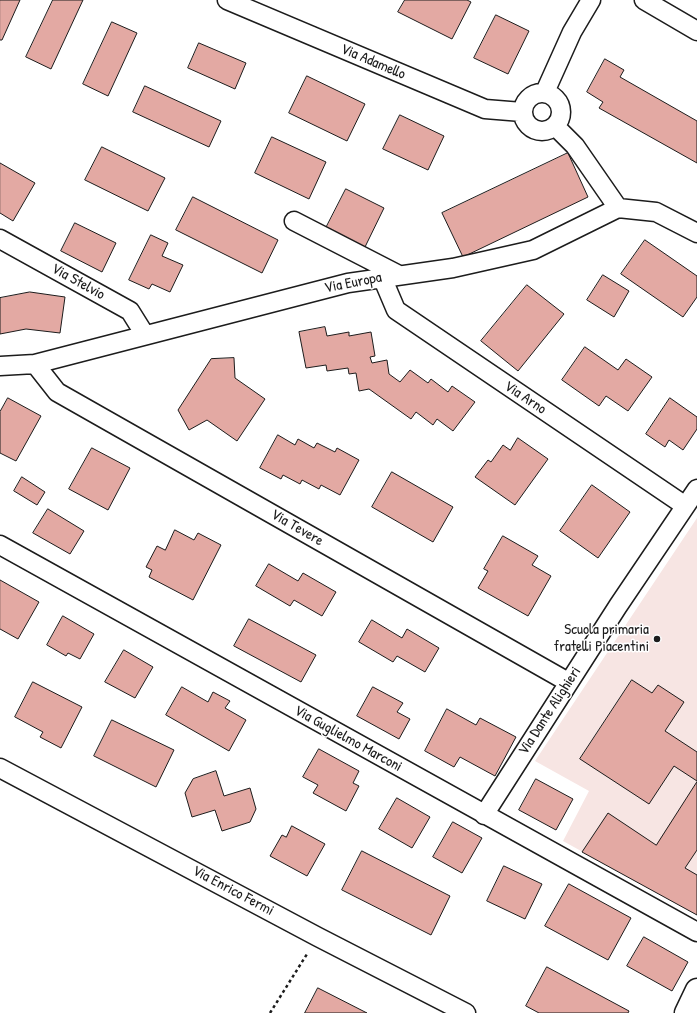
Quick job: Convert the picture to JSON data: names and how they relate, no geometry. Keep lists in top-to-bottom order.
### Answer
{
  "streets": {
    "street": [
      "Via Adamello",
      "Via Stelvio",
      "Via Europa",
      "Via Arno",
      "Via Tevere",
      "Via Dante Alighieri",
      "Via Guglielmo Marconi",
      "Via Enrico Fermi"
    ]
  },
  "crossings": [
    ["Via Stelvio", "Via Europa"],
    ["Via Europa", "Via Arno"],
    ["Via Europa", "Via Tevere"],
    ["Via Arno", "Via Dante Alighieri"],
    ["Via Tevere", "Via Dante Alighieri"],
    ["Via Dante Alighieri", "Via Guglielmo Marconi"]
  ],
  "places": ["Scuola primaria fratelli Piacentini"]
}
